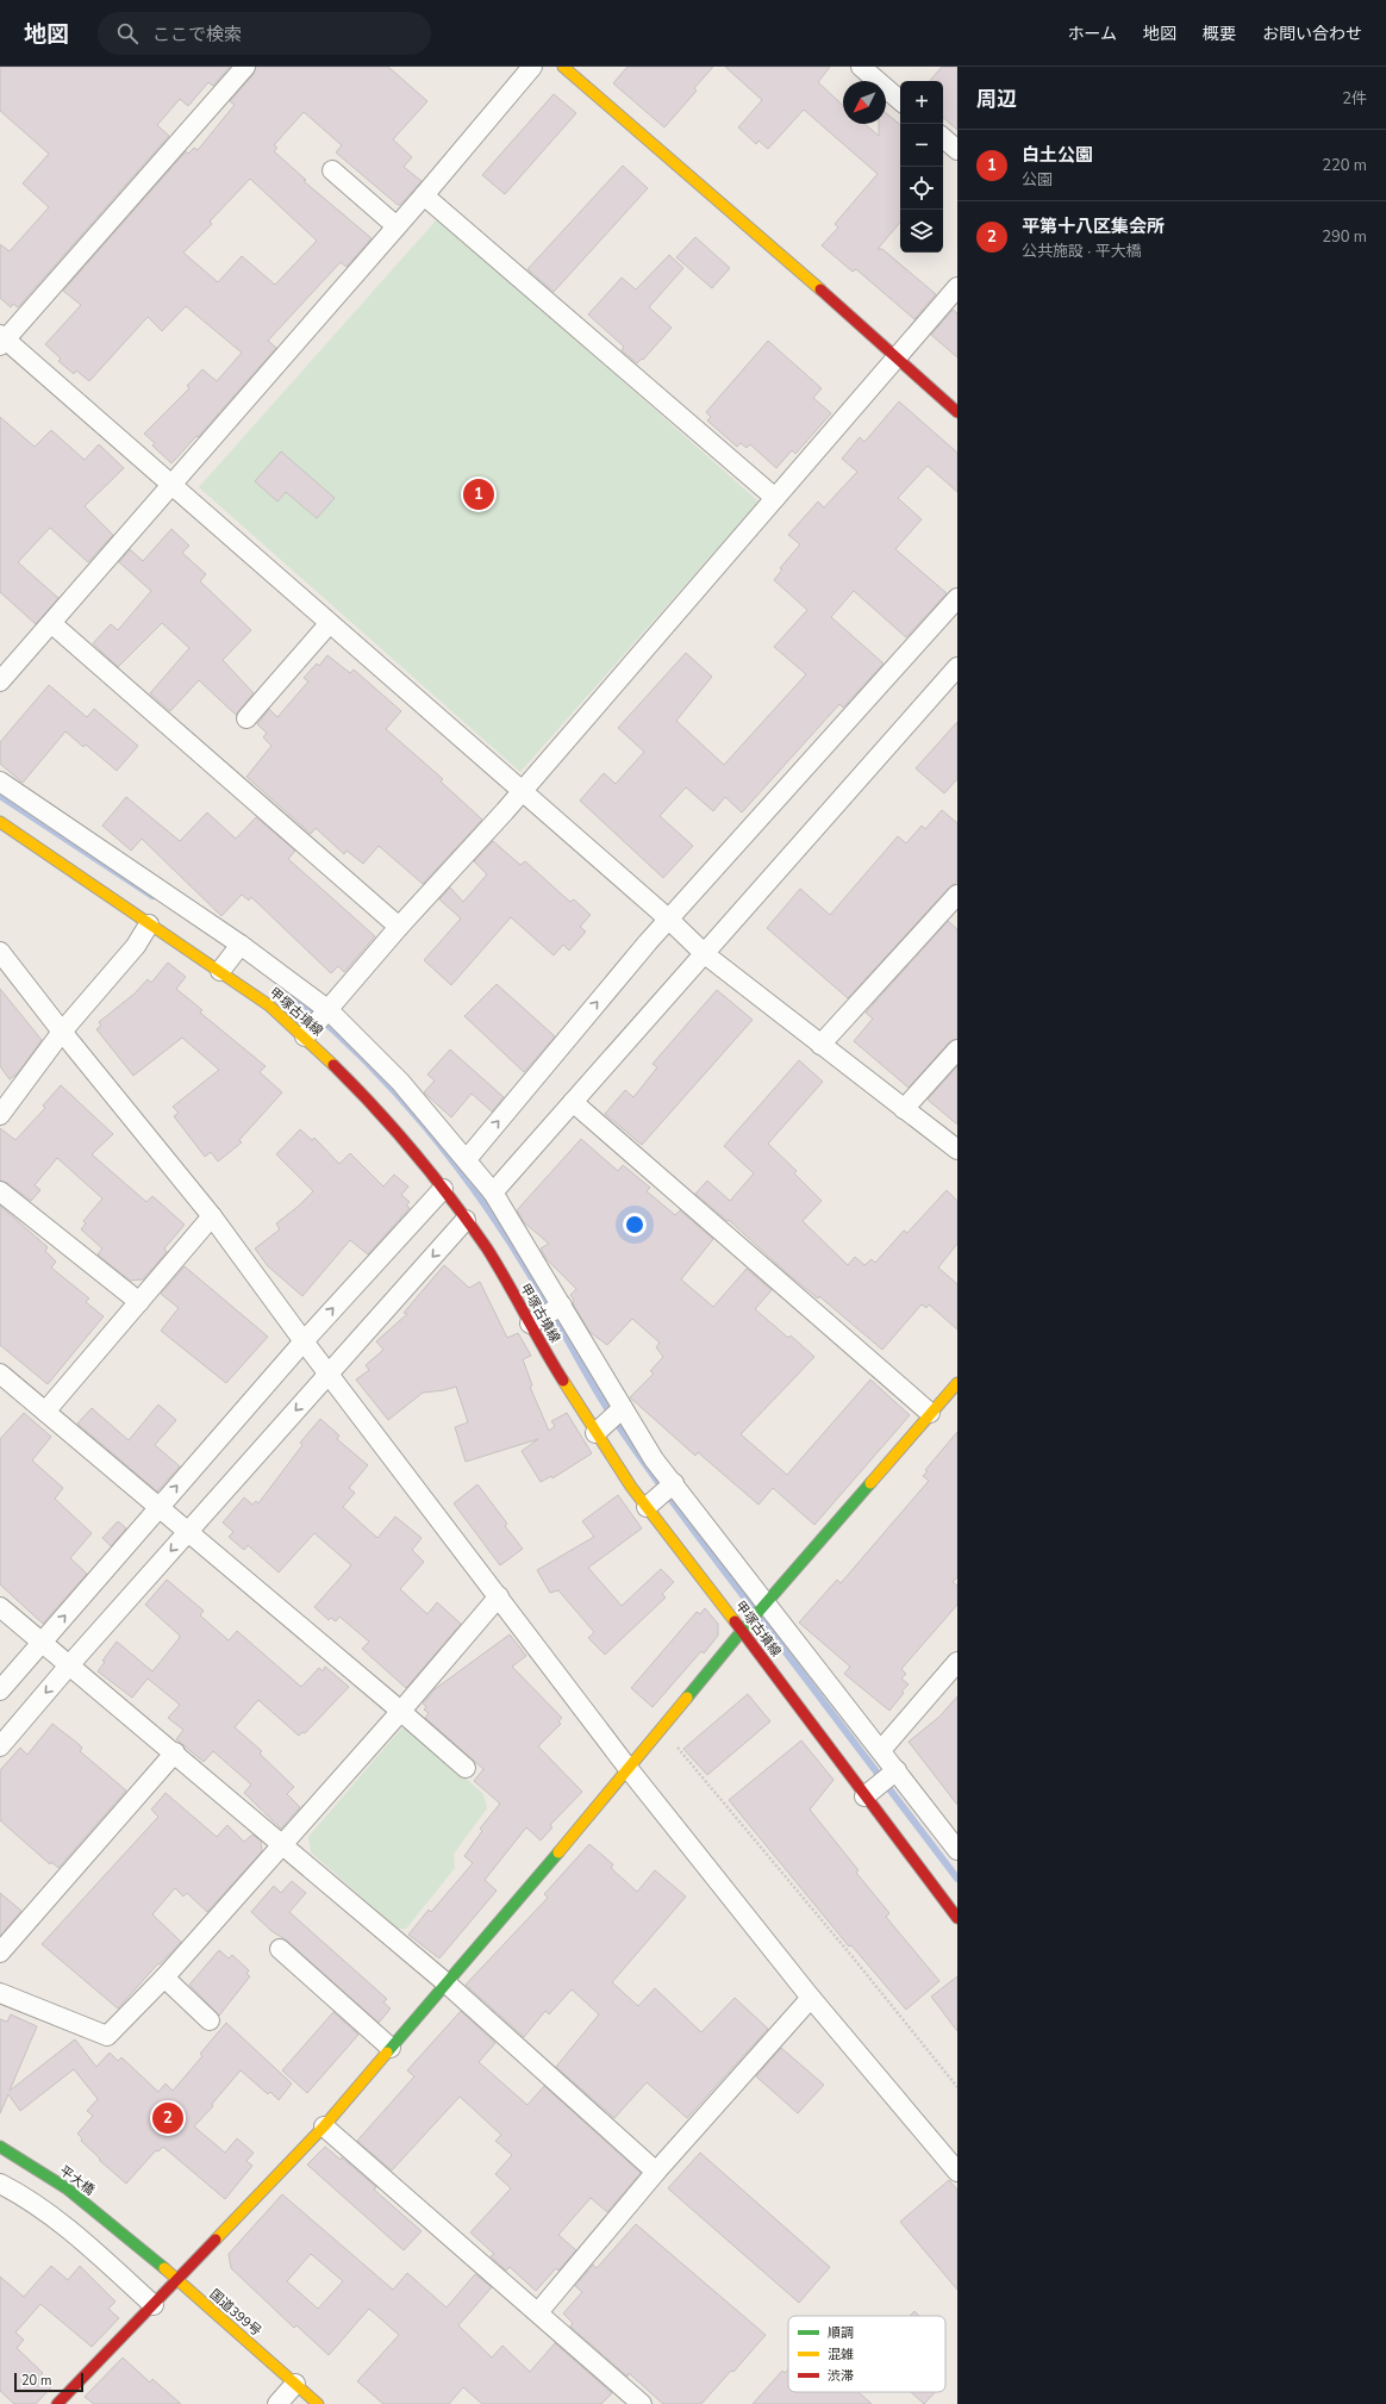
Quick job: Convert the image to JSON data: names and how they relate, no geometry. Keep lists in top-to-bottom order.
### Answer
{
  "streets": {
    "main road": ["甲塚古墳線", "平大橋", "国道399号"]
  },
  "crossings": [
    ["平大橋", "国道399号"]
  ],
  "legend": ["順調", "混雑", "渋滞"],
  "scale_bar": "20 m",
  "north": "bottom left",
  "page": {
    "header": "地図",
    "search": "ここで検索",
    "nav": [
      "ホーム",
      "地図",
      "概要",
      "お問い合わせ"
    ],
    "heading": ["周辺", "2件"],
    "map_buttons": ["+", "−"],
    "list": [
      {
        "mark": "1",
        "name": "白土公園",
        "note": "公園",
        "value": "220 m"
      },
      {
        "mark": "2",
        "name": "平第十八区集会所",
        "note": "公共施設 · 平大橋",
        "value": "290 m"
      }
    ],
    "pins": ["1", "2"],
    "scale": "20 m"
  }
}
